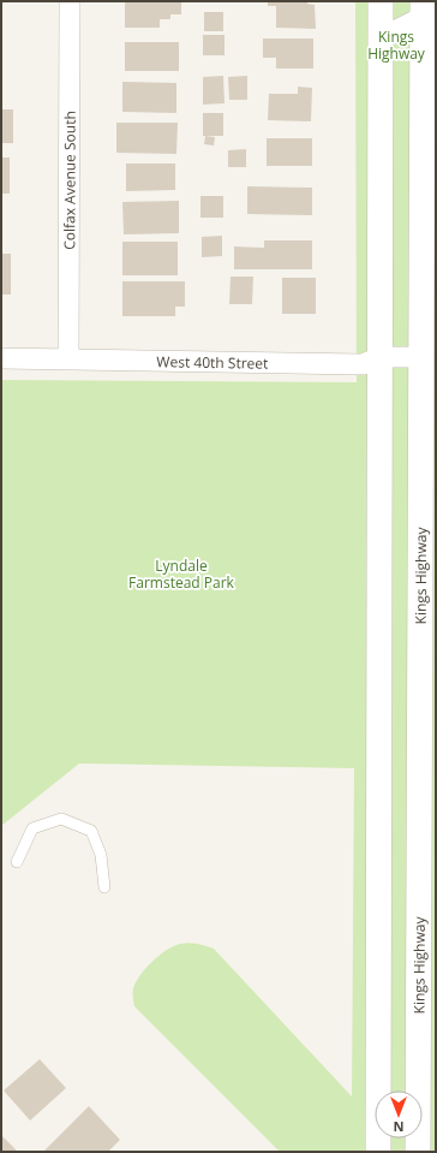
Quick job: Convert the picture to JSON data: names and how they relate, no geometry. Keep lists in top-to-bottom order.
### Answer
{
  "streets": {
    "street": ["Colfax Avenue South", "West 40th Street", "Kings Highway"]
  },
  "crossings": [
    ["Colfax Avenue South", "West 40th Street"],
    ["West 40th Street", "Kings Highway"]
  ],
  "parks": ["Kings Highway", "Lyndale Farmstead Park"],
  "north": "bottom"
}
